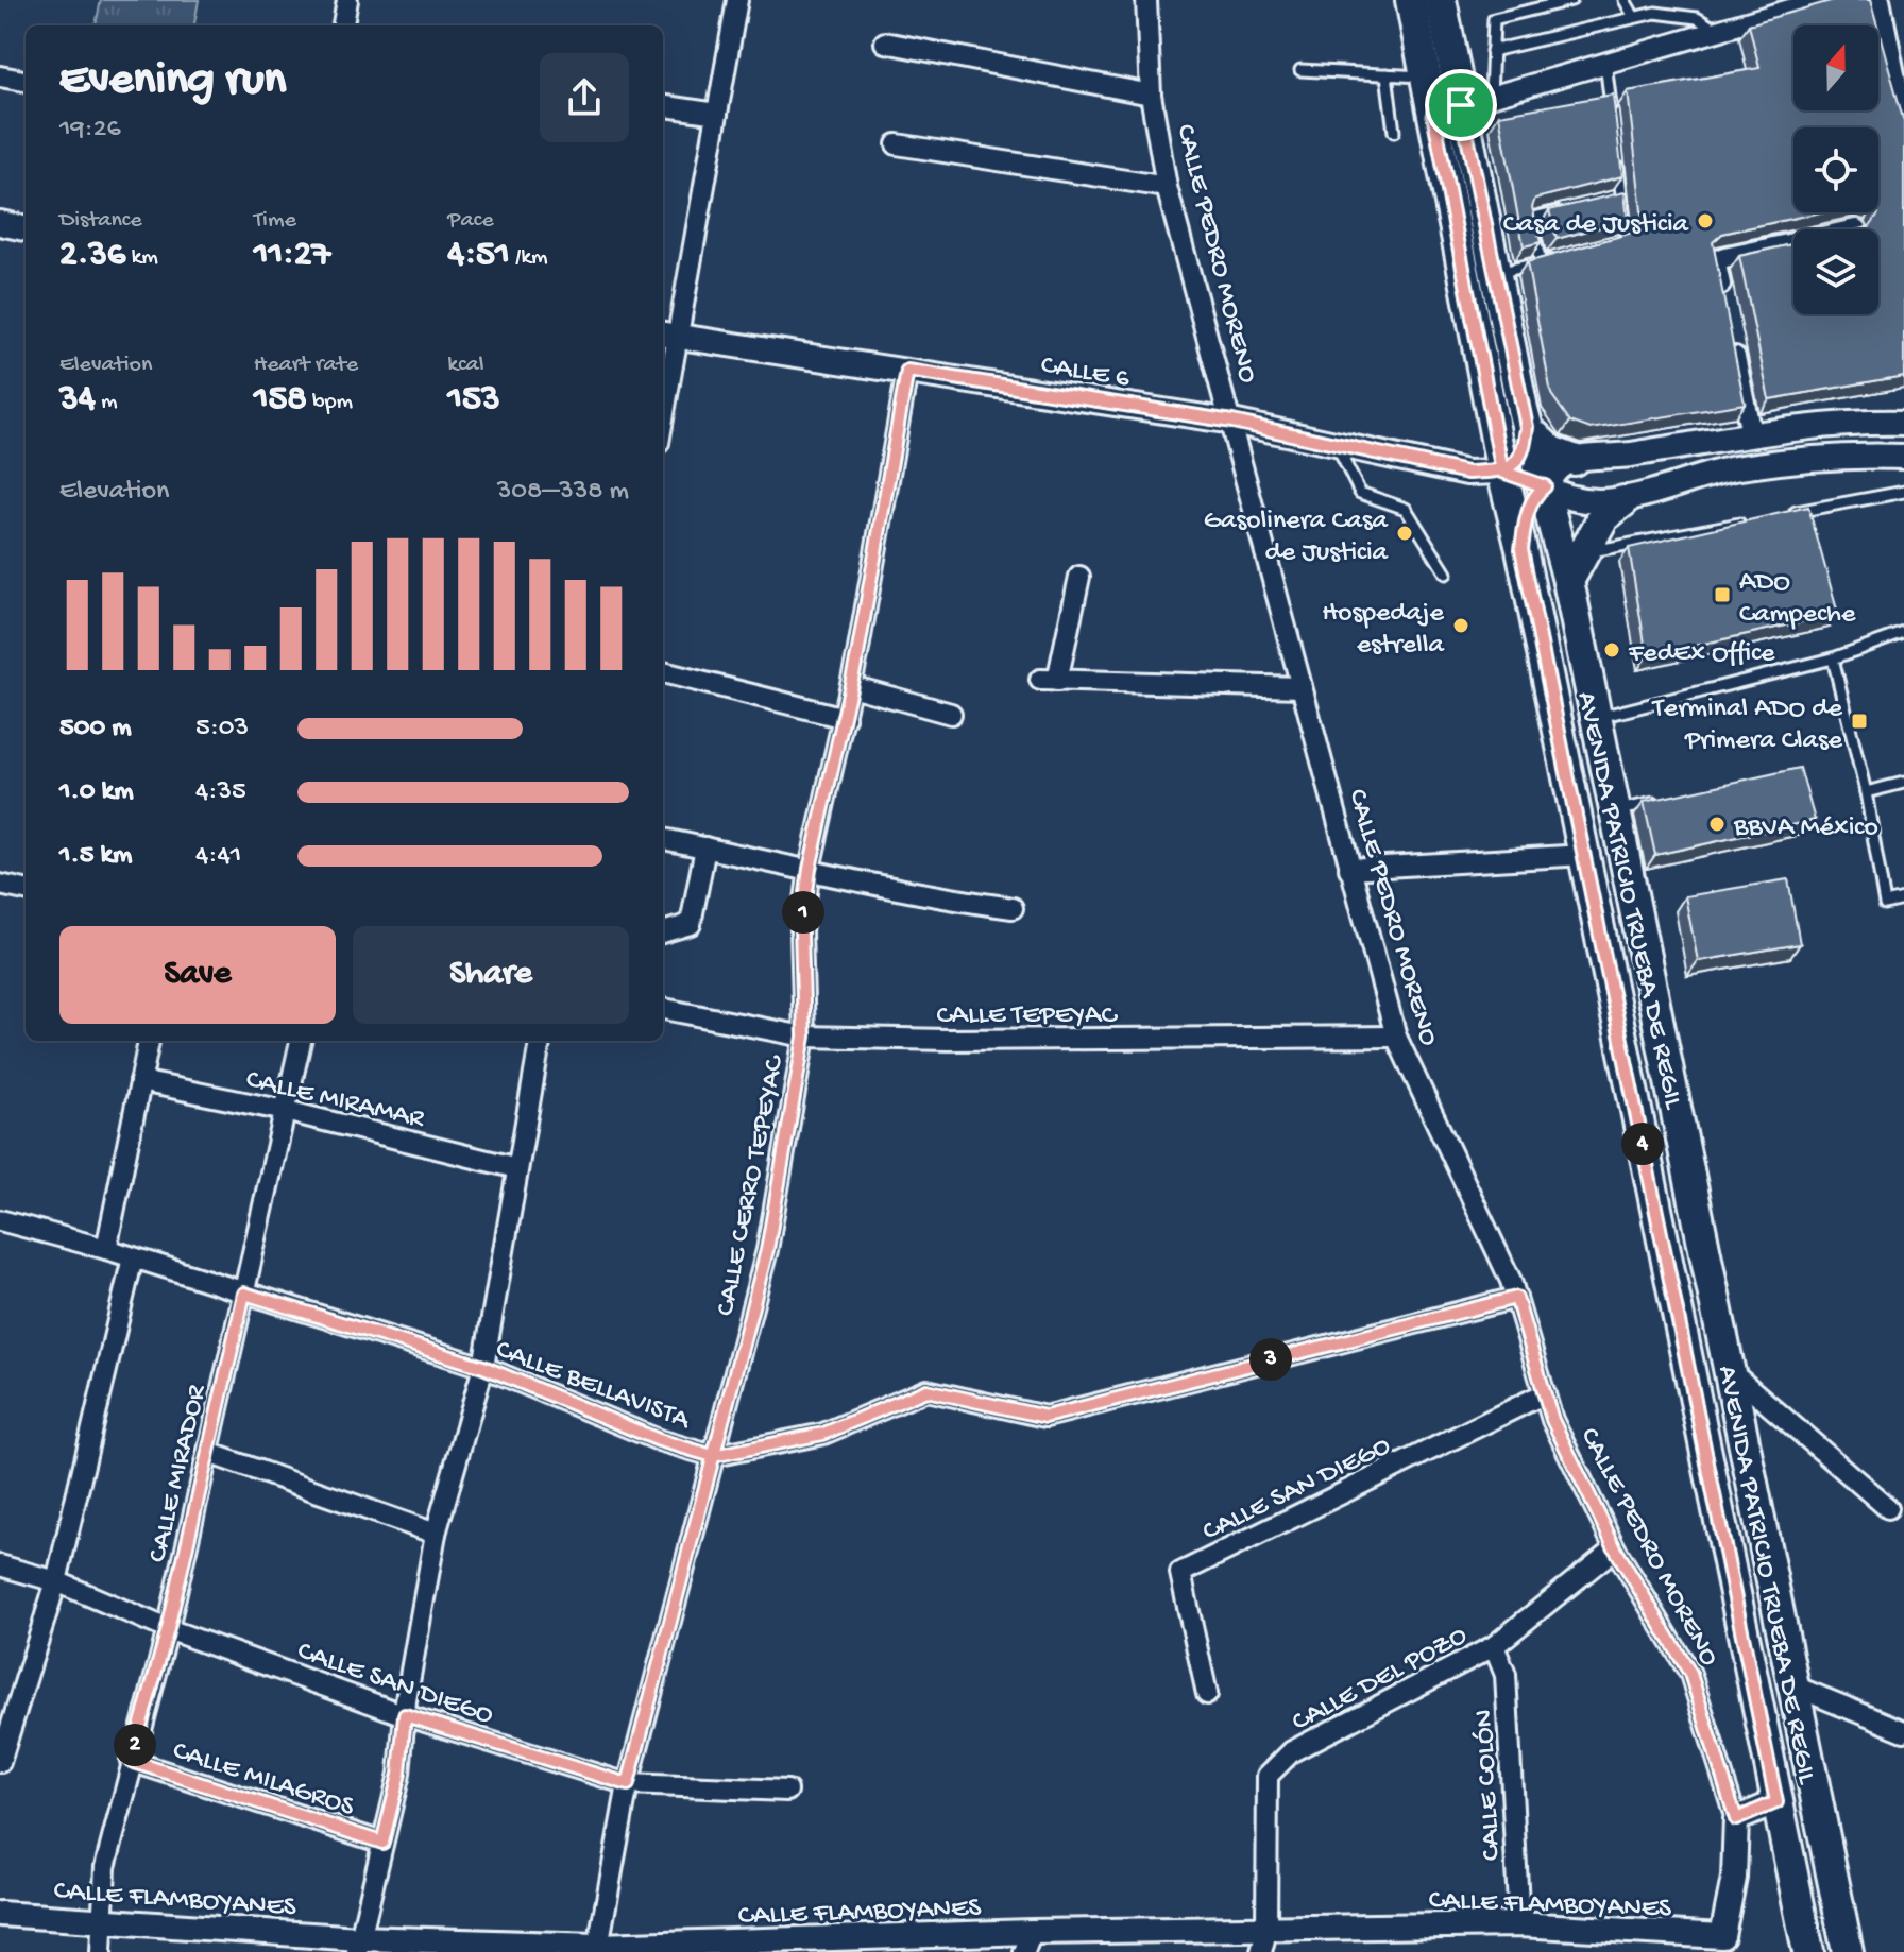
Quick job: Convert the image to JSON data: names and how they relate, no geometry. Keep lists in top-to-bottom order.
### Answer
{
  "streets": {
    "main road": ["AVENIDA PATRICIO TRUEBA DE REGIL"],
    "street": [
      "CALLE PEDRO MORENO",
      "CALLE 6",
      "CALLE TEPEYAC",
      "CALLE MIRAMAR",
      "CALLE CERRO TEPEYAC",
      "CALLE BELLAVISTA",
      "CALLE MIRADOR",
      "CALLE SAN DIEGO",
      "CALLE DEL POZO",
      "CALLE MILAGROS",
      "CALLE COLÓN",
      "CALLE FLAMBOYANES"
    ]
  },
  "crossings": [
    ["CALLE PEDRO MORENO", "CALLE 6"],
    ["CALLE PEDRO MORENO", "CALLE TEPEYAC"],
    ["CALLE PEDRO MORENO", "CALLE BELLAVISTA"],
    ["CALLE PEDRO MORENO", "CALLE SAN DIEGO"],
    ["CALLE PEDRO MORENO", "CALLE DEL POZO"],
    ["CALLE PEDRO MORENO", "CALLE FLAMBOYANES"],
    ["CALLE 6", "AVENIDA PATRICIO TRUEBA DE REGIL"],
    ["CALLE 6", "CALLE CERRO TEPEYAC"],
    ["CALLE TEPEYAC", "CALLE CERRO TEPEYAC"],
    ["CALLE MIRAMAR", "CALLE MIRADOR"],
    ["CALLE CERRO TEPEYAC", "CALLE BELLAVISTA"],
    ["CALLE CERRO TEPEYAC", "CALLE SAN DIEGO"],
    ["CALLE CERRO TEPEYAC", "CALLE FLAMBOYANES"],
    ["CALLE BELLAVISTA", "CALLE MIRADOR"],
    ["CALLE MIRADOR", "CALLE SAN DIEGO"],
    ["CALLE MIRADOR", "CALLE MILAGROS"],
    ["CALLE MIRADOR", "CALLE FLAMBOYANES"],
    ["CALLE DEL POZO", "CALLE COLÓN"],
    ["CALLE DEL POZO", "CALLE FLAMBOYANES"],
    ["CALLE COLÓN", "CALLE FLAMBOYANES"]
  ],
  "places": {
    "other": [
      "Casa de Justicia",
      "Gasolinera Casa de Justicia",
      "Hospedaje estrella",
      "FedEx Office",
      "BBVA México"
    ],
    "transit": ["ADO Campeche", "Terminal ADO de Primera Clase"]
  },
  "north": "top",
  "page": {
    "heading": ["Evening run", "19:26"],
    "stats": [
      ["Distance", "2.36 km"],
      ["Time", "11:27"],
      ["Pace", "4:51 /km"],
      ["Elevation", "34 m"],
      ["Heart rate", "158 bpm"],
      ["kcal", "153"]
    ],
    "chart": ["Elevation", "308–338 m"],
    "list": [
      {
        "name": "500 m",
        "note": "5:03"
      },
      {
        "name": "1.0 km",
        "note": "4:35"
      },
      {
        "name": "1.5 km",
        "note": "4:41"
      }
    ],
    "pins": [
      "1",
      "4",
      "3",
      "2"
    ],
    "buttons": ["Save", "Share"]
  }
}
